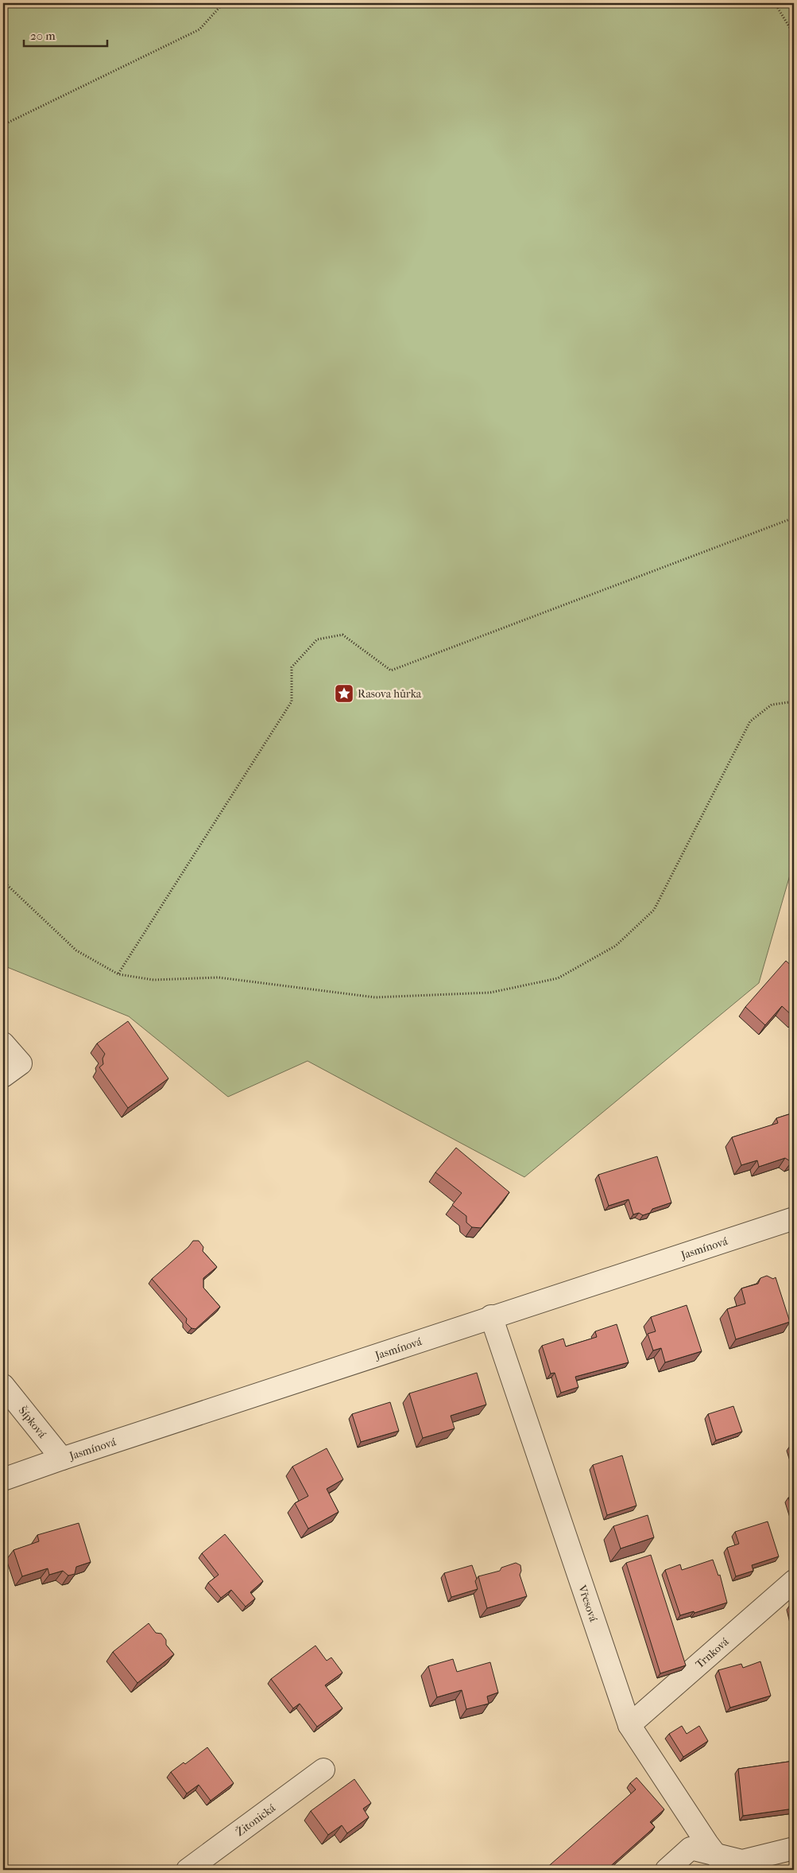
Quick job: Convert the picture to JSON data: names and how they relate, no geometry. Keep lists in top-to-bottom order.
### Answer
{
  "streets": {
    "street": [
      "Jasmínová",
      "Šípková",
      "Vřesová",
      "Trnková",
      "Žitonická"
    ]
  },
  "crossings": [
    ["Jasmínová", "Šípková"],
    ["Jasmínová", "Vřesová"],
    ["Vřesová", "Trnková"]
  ],
  "places": {
    "place": ["Rasova hůrka"]
  },
  "scale_bar": "20 m"
}
